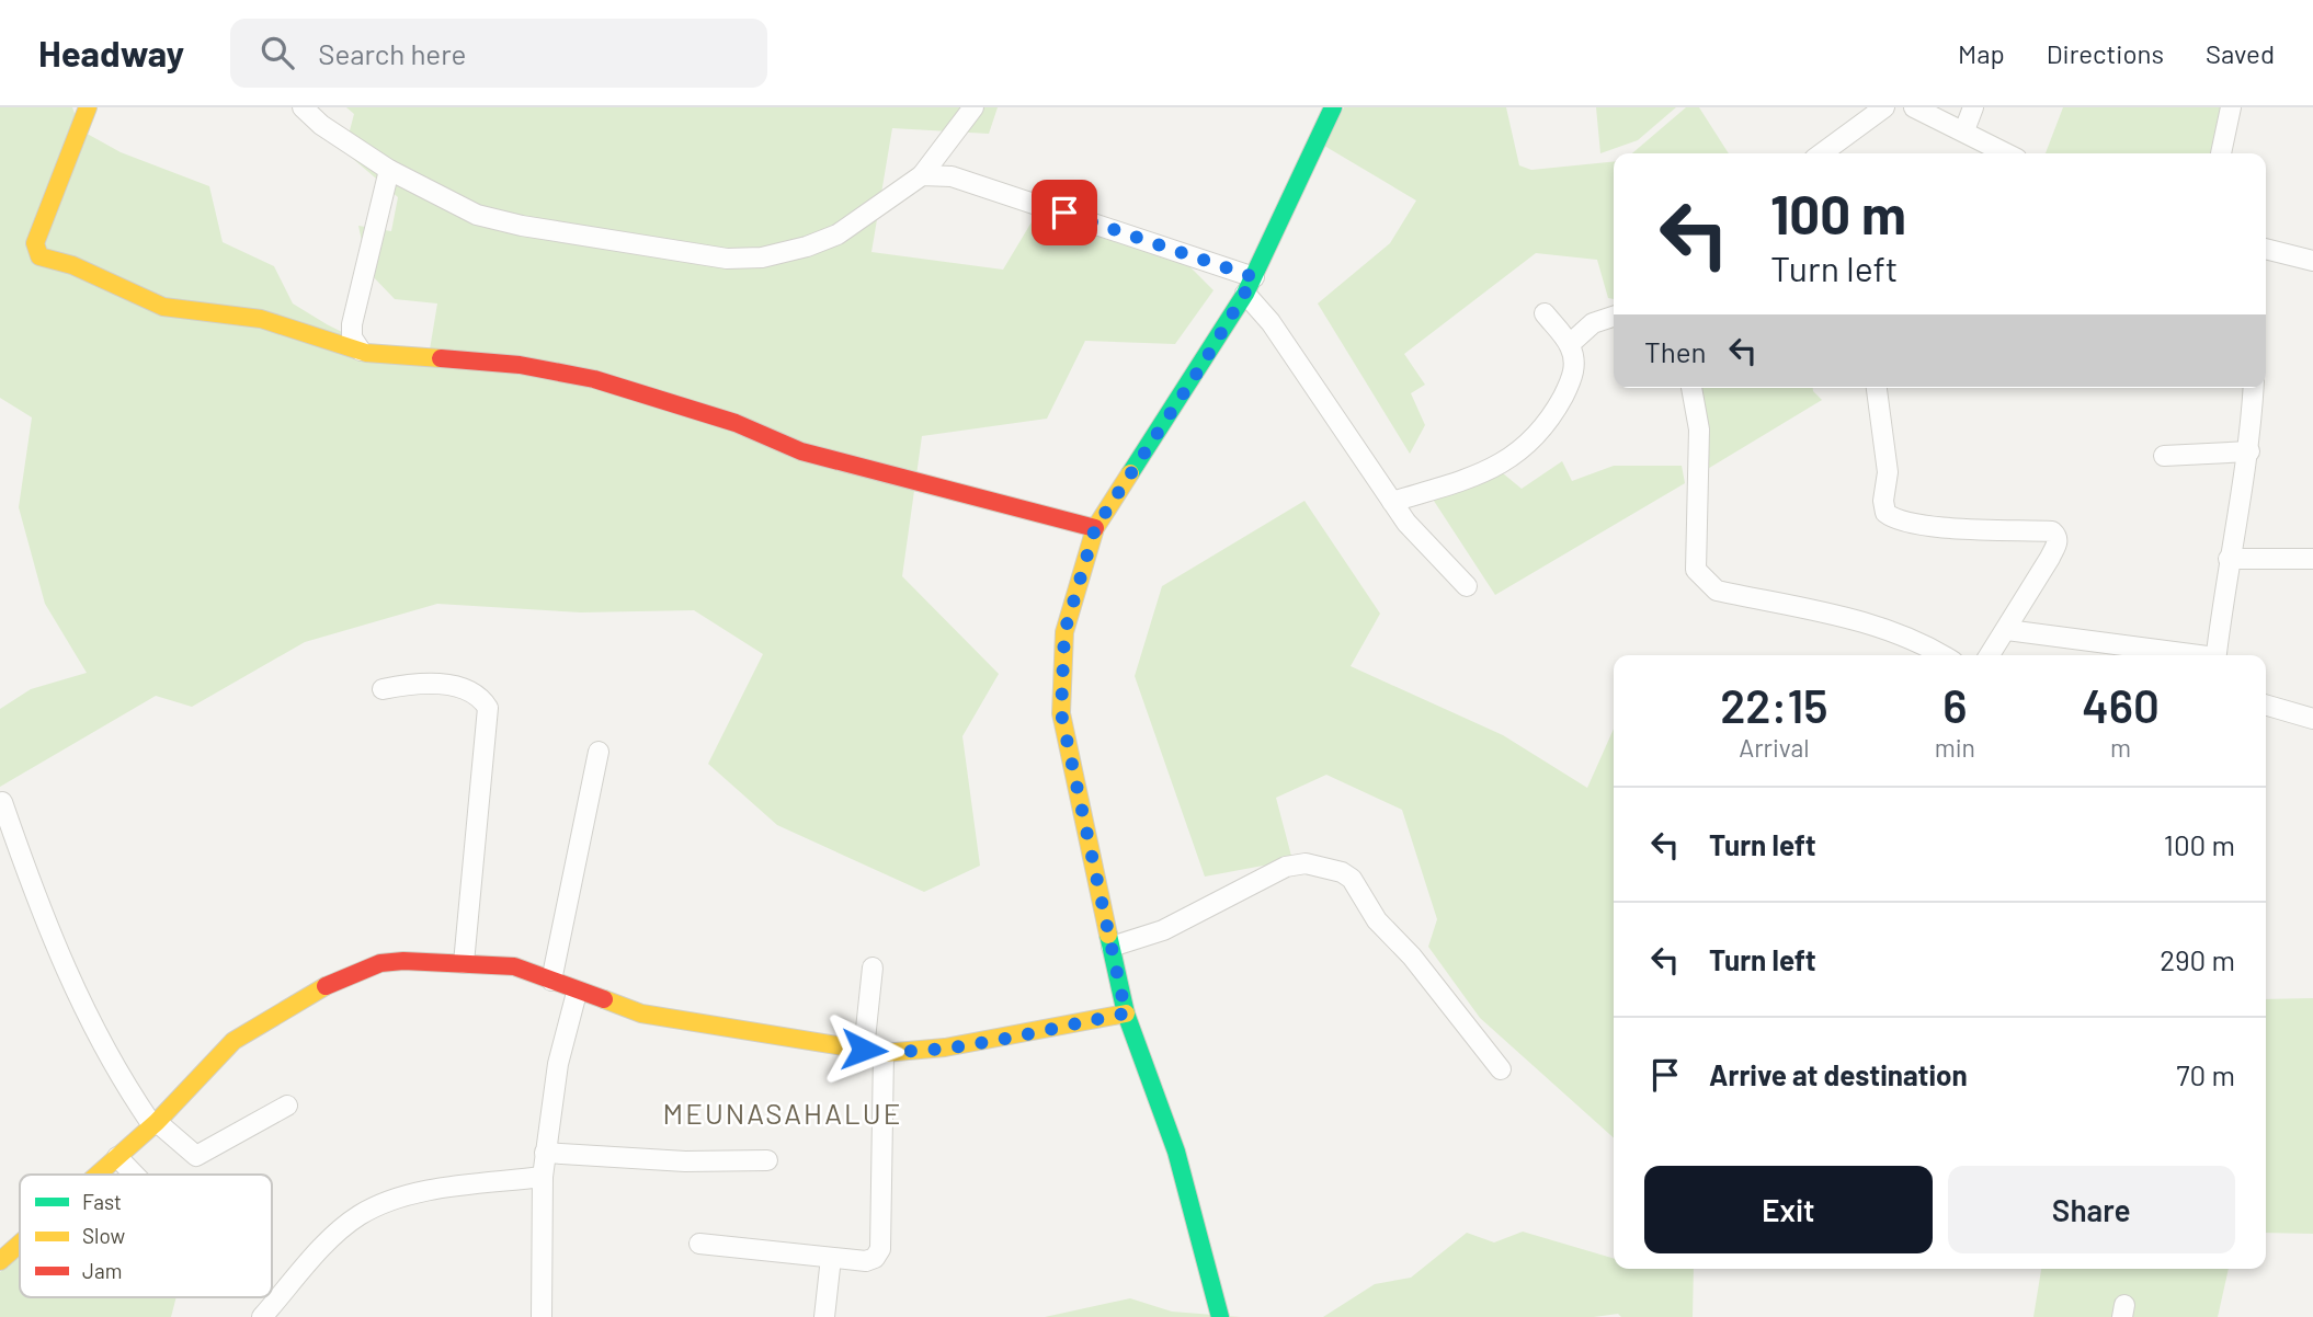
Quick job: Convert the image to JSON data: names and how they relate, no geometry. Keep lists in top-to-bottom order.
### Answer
{
  "districts": ["MEUNASAHALUE"],
  "legend": ["Fast", "Slow", "Jam"],
  "page": {
    "header": "Headway",
    "search": "Search here",
    "nav": ["Map", "Directions", "Saved"],
    "turn": ["100 m", "Turn left"],
    "then": "Then",
    "eta": [
      "22:15",
      "Arrival",
      "6",
      "min",
      "460",
      "m"
    ],
    "list": [
      {
        "name": "Turn left",
        "value": "100 m"
      },
      {
        "name": "Turn left",
        "value": "290 m"
      },
      {
        "name": "Arrive at destination",
        "value": "70 m"
      }
    ],
    "buttons": ["Exit", "Share"]
  }
}
